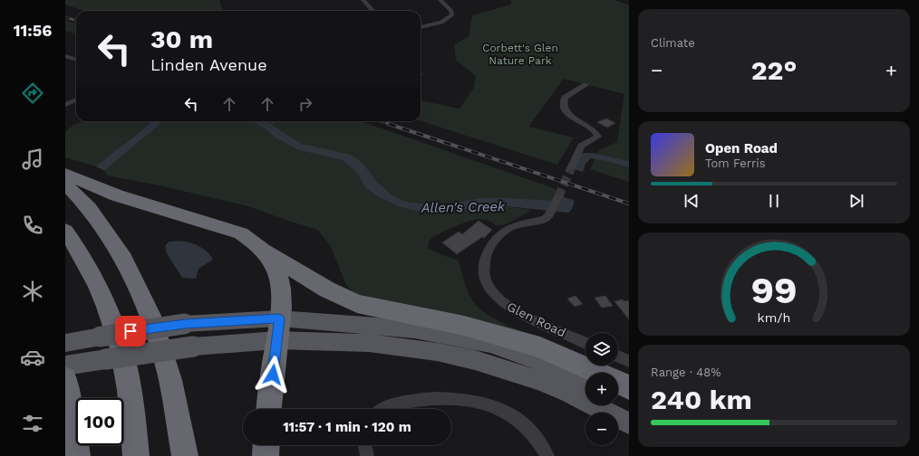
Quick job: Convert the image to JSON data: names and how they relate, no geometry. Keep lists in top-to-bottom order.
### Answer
{
  "streets": {
    "street": ["Glen Road"]
  },
  "water": ["Allen's Creek"],
  "parks": ["Corbett's Glen Nature Park"],
  "page": {
    "tabs": "11:56",
    "tile": [
      "Climate",
      ["Range · 48%", "240 km"]
    ],
    "turn": ["30 m", "Linden Avenue"],
    "heat": ["−", "22°", "+"],
    "song": ["Open Road", "Tom Ferris"],
    "map_buttons": ["+", "−"],
    "limit": "100",
    "trip": "11:57 · 1 min · 120 m",
    "gauge": ["99", "km/h"]
  }
}
